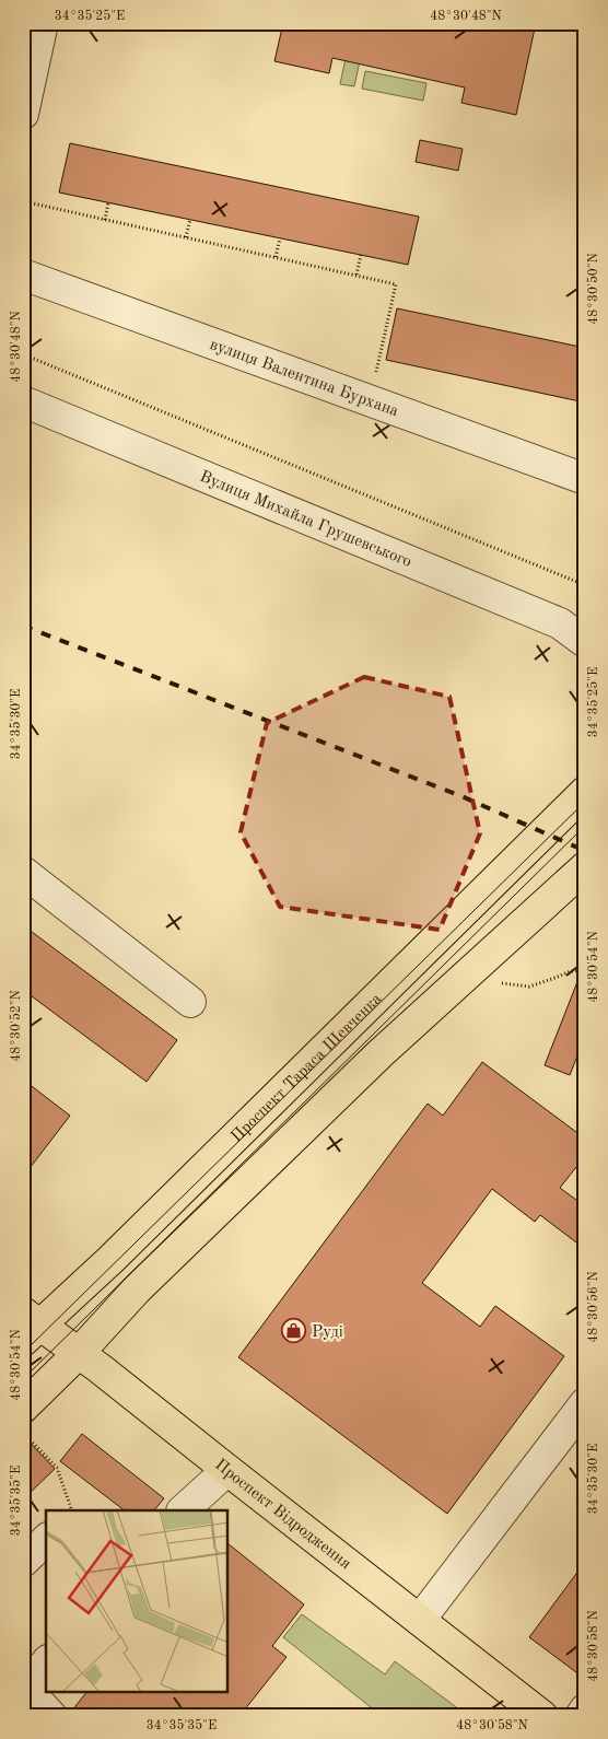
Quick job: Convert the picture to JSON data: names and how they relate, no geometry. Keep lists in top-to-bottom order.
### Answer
{
  "streets": {
    "main road": ["Проспект Тараса Шевченка", "Проспект Відродження"],
    "street": ["вулиця Валентина Бурхана", "Вулиця Михайла Грушевського"]
  },
  "crossings": [
    ["Проспект Тараса Шевченка", "Проспект Відродження"]
  ],
  "places": {
    "shop": ["Рудi"]
  },
  "coordinates": [
    "34°35'25\"E",
    "48°30'48\"N",
    "48°30'50\"N",
    "34°35'30\"E",
    "48°30'54\"N",
    "48°30'52\"N",
    "48°30'56\"N",
    "34°35'35\"E",
    "48°30'58\"N"
  ]
}
